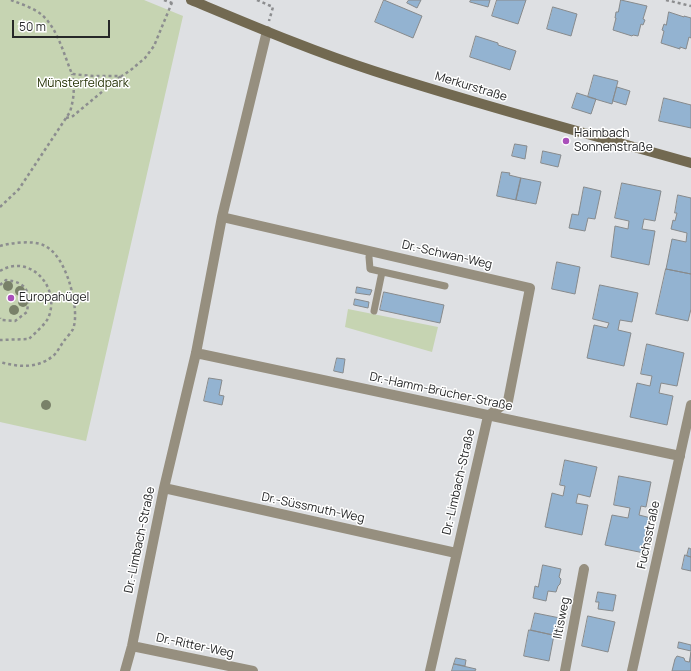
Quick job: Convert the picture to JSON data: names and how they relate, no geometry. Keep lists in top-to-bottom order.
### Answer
{
  "streets": {
    "main road": ["Merkurstraße"],
    "street": [
      "Dr.-Schwan-Weg",
      "Dr.-Hamm-Brücher-Straße",
      "Dr.-Limbach-Straße",
      "Dr.-Süssmuth-Weg",
      "Fuchsstraße",
      "Iltisweg",
      "Dr.-Ritter-Weg"
    ]
  },
  "crossings": [
    ["Merkurstraße", "Dr.-Limbach-Straße"],
    ["Dr.-Schwan-Weg", "Dr.-Hamm-Brücher-Straße"],
    ["Dr.-Schwan-Weg", "Dr.-Limbach-Straße"],
    ["Dr.-Hamm-Brücher-Straße", "Dr.-Limbach-Straße"],
    ["Dr.-Hamm-Brücher-Straße", "Fuchsstraße"],
    ["Dr.-Limbach-Straße", "Dr.-Süssmuth-Weg"],
    ["Dr.-Limbach-Straße", "Dr.-Ritter-Weg"]
  ],
  "parks": ["Münsterfeldpark"],
  "places": ["Haimbach Sonnenstraße", "Europahügel"],
  "scale_bar": "50 m"
}
